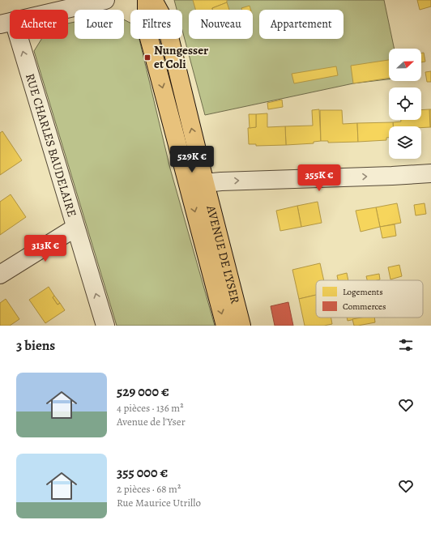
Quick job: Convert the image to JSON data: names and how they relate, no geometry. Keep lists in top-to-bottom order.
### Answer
{
  "streets": {
    "main road": ["AVENUE DE L'YSER"],
    "street": ["RUE CHARLES BAUDELAIRE"]
  },
  "one_way": ["RUE CHARLES BAUDELAIRE"],
  "places": {
    "transit": ["Nungesser et Coli"]
  },
  "legend": ["Logements", "Commerces"],
  "north": "right",
  "page": {
    "chip": [
      "Acheter",
      "Louer",
      "Filtres",
      "Nouveau",
      "Appartement"
    ],
    "price": ["529K €", "355K €", "313K €"],
    "heading": "3 biens",
    "list": [
      {
        "name": "529 000 €",
        "note": "4 pièces · 136 m² · Avenue de l'Yser"
      },
      {
        "name": "355 000 €",
        "note": "2 pièces · 68 m² · Rue Maurice Utrillo"
      }
    ]
  }
}
